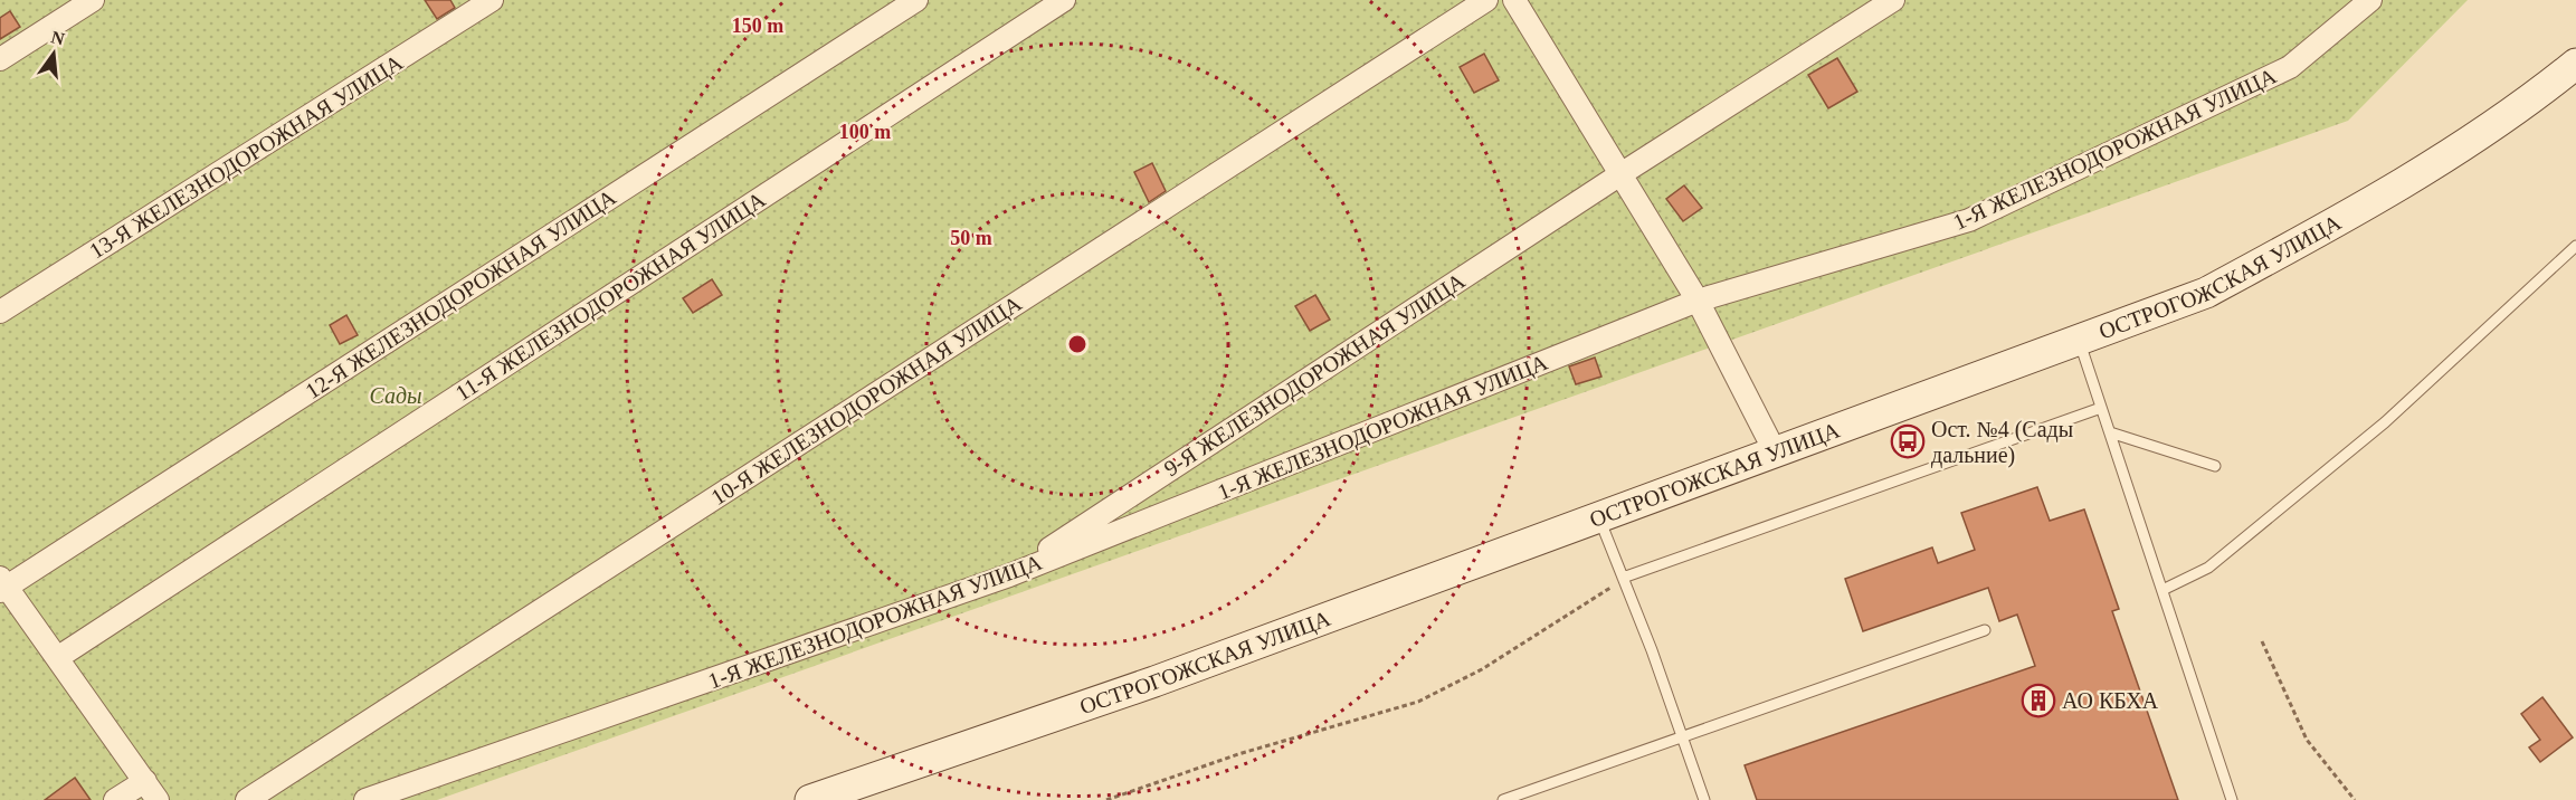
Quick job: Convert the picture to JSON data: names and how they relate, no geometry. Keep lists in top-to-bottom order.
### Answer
{
  "streets": {
    "street": [
      "1-Я ЖЕЛЕЗНОДОРОЖНАЯ УЛИЦА",
      "13-Я ЖЕЛЕЗНОДОРОЖНАЯ УЛИЦА",
      "ОСТРОГОЖСКАЯ УЛИЦА",
      "12-Я ЖЕЛЕЗНОДОРОЖНАЯ УЛИЦА",
      "11-Я ЖЕЛЕЗНОДОРОЖНАЯ УЛИЦА",
      "9-Я ЖЕЛЕЗНОДОРОЖНАЯ УЛИЦА",
      "10-Я ЖЕЛЕЗНОДОРОЖНАЯ УЛИЦА"
    ]
  },
  "crossings": [
    ["1-Я ЖЕЛЕЗНОДОРОЖНАЯ УЛИЦА", "9-Я ЖЕЛЕЗНОДОРОЖНАЯ УЛИЦА"]
  ],
  "parks": ["Сады"],
  "places": {
    "bus stop": ["Ост. №4 (Сады дальние)"],
    "building": ["АО КБХА"]
  },
  "north": "top",
  "rings": ["150 m", "100 m", "50 m"]
}
